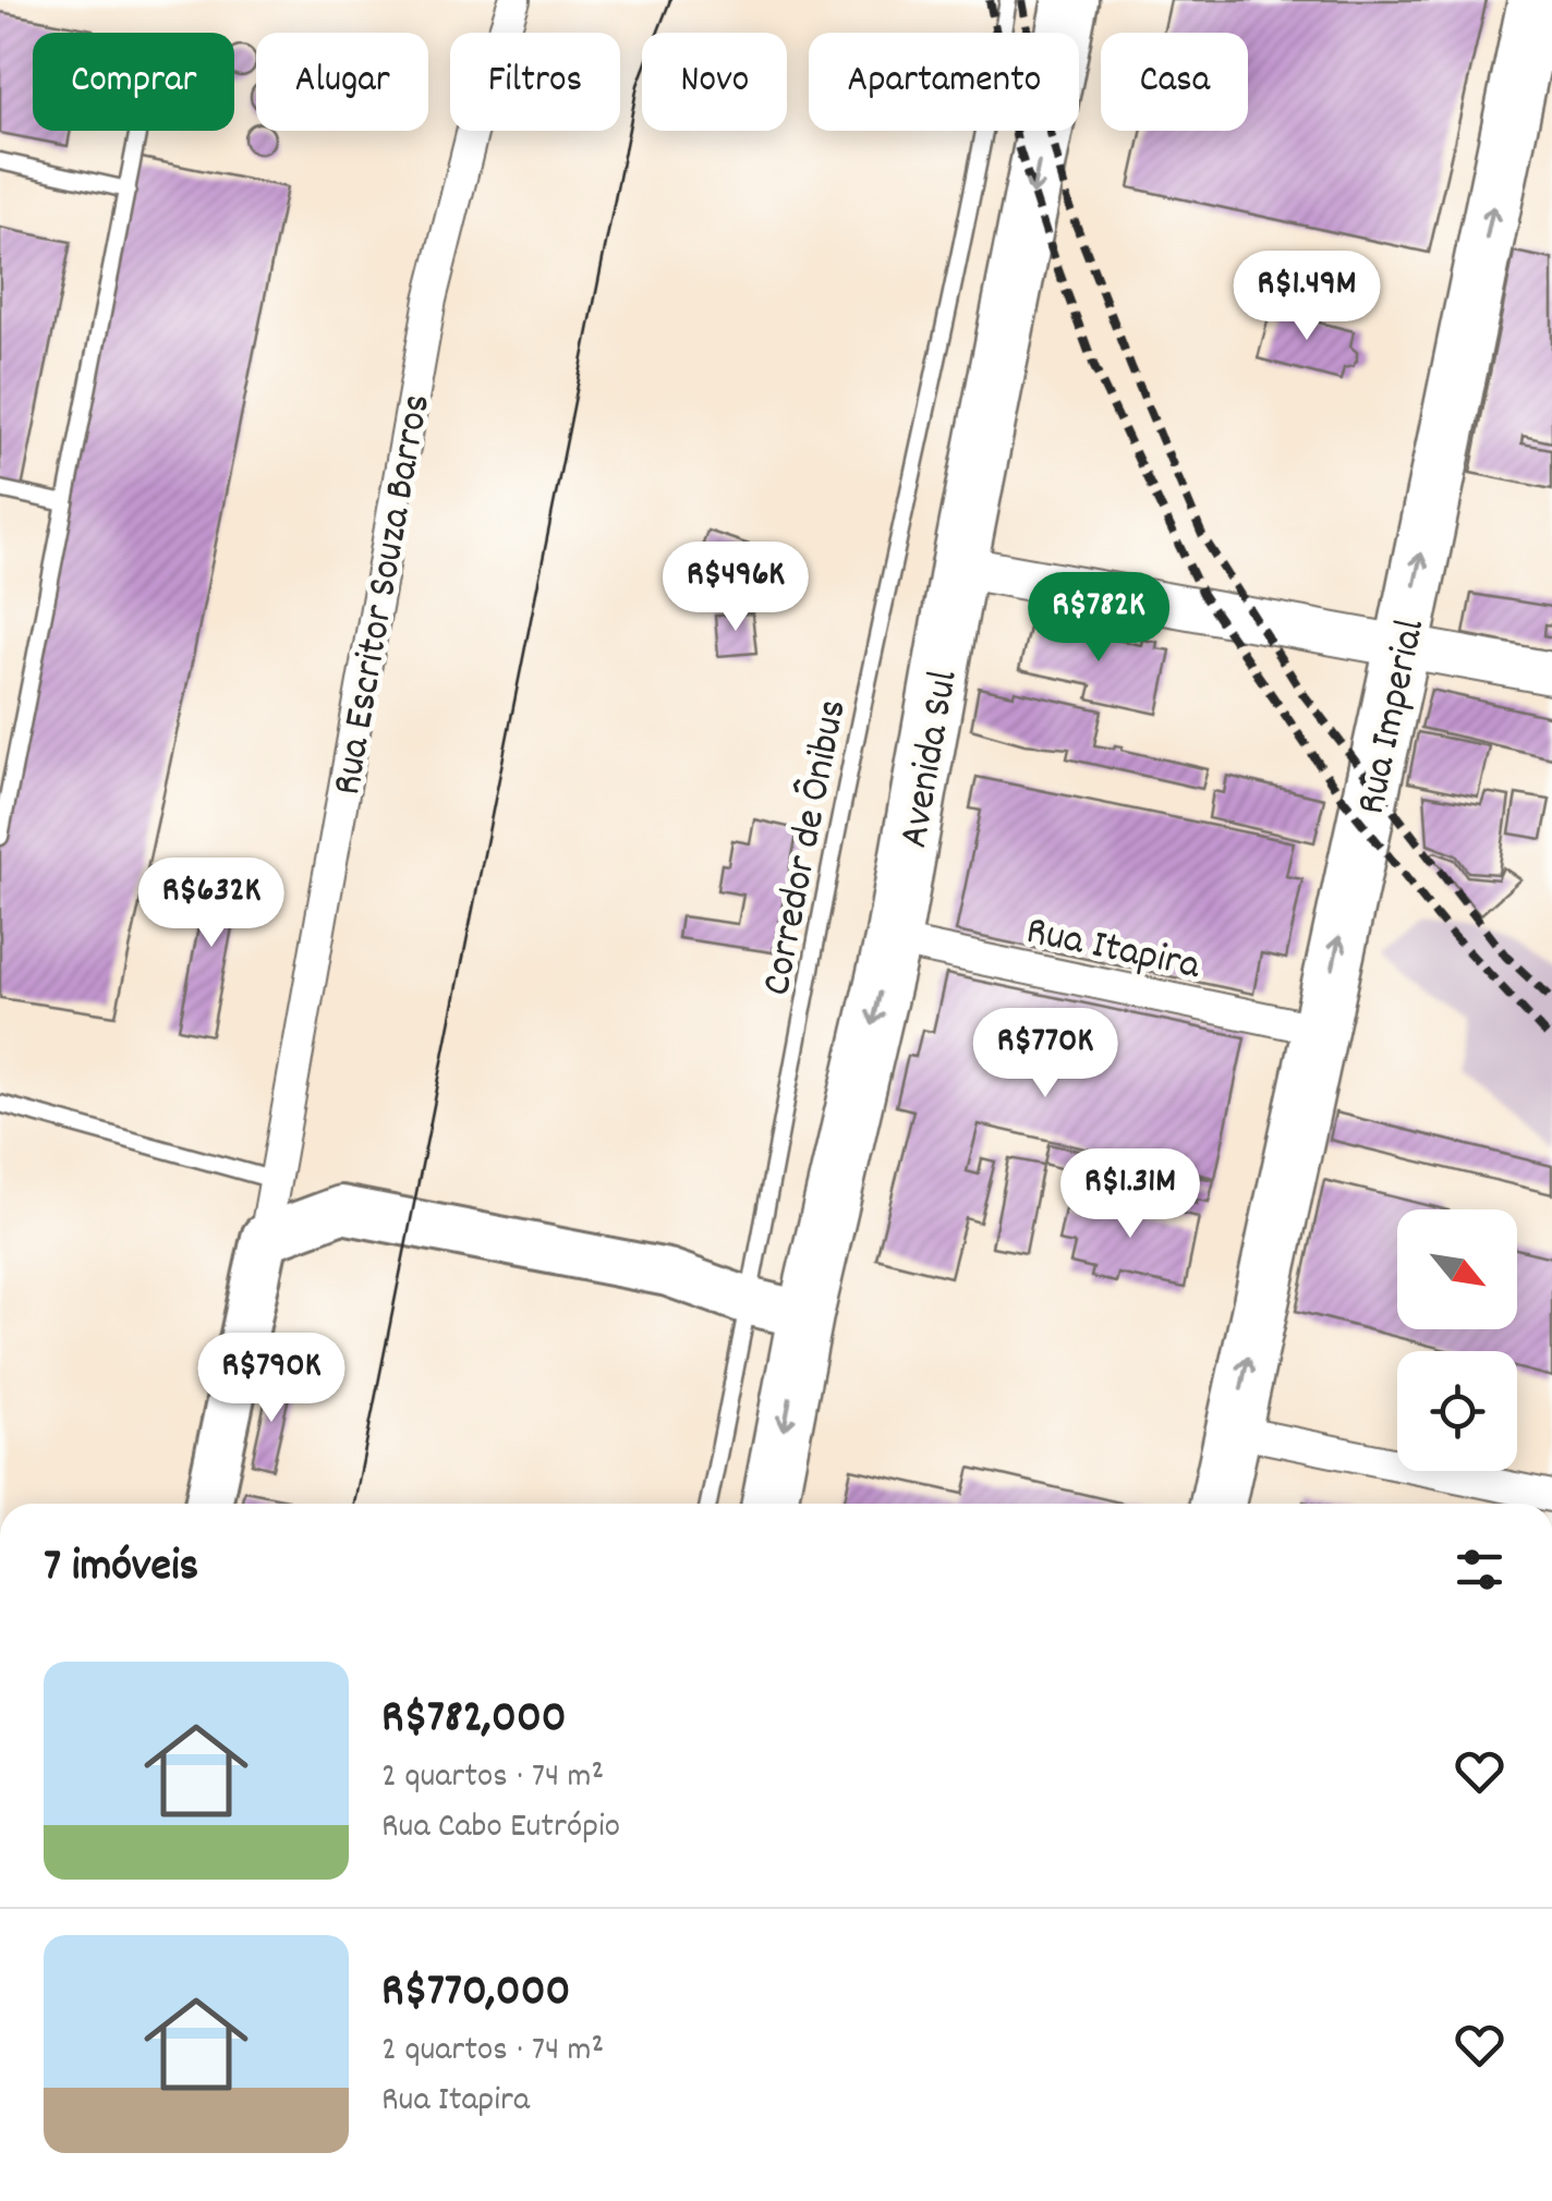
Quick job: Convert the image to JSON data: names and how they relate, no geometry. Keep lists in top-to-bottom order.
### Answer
{
  "streets": {
    "highway": ["Rua Imperial", "Avenida Sul"],
    "main road": ["Rua Escritor Souza Barros"],
    "street": ["Rua Itapira"],
    "lane": ["Corredor de Ônibus"]
  },
  "crossings": [
    ["Rua Imperial", "Rua Itapira"],
    ["Avenida Sul", "Rua Itapira"]
  ],
  "one_way": ["Rua Imperial", "Avenida Sul"],
  "north": "bottom right",
  "page": {
    "chip": [
      "Comprar",
      "Alugar",
      "Filtros",
      "Novo",
      "Apartamento",
      "Casa"
    ],
    "price": [
      "R$1.49M",
      "R$496K",
      "R$782K",
      "R$632K",
      "R$770K",
      "R$1.31M",
      "R$790K"
    ],
    "heading": "7 imóveis",
    "list": [
      {
        "name": "R$782,000",
        "note": "2 quartos · 74 m² · Rua Cabo Eutrópio"
      },
      {
        "name": "R$770,000",
        "note": "2 quartos · 74 m² · Rua Itapira"
      }
    ]
  }
}
